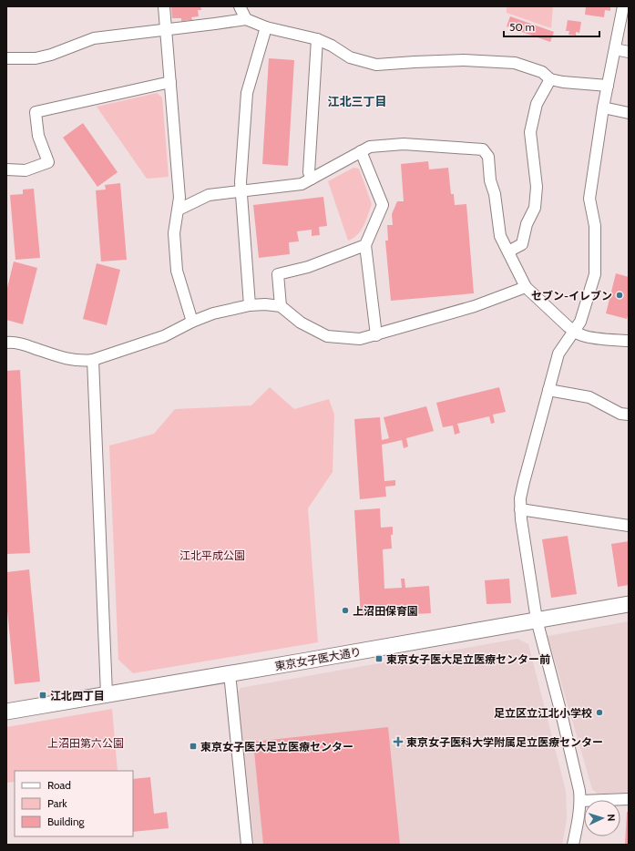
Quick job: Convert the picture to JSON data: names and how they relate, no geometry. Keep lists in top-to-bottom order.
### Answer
{
  "streets": {
    "street": ["東京女子医大通り"]
  },
  "districts": ["江北三丁目"],
  "parks": ["江北平成公園", "上沼田第六公園"],
  "places": {
    "other": ["セブン-イレブン", "上沼田保育園", "足立区立江北小学校"],
    "transit": ["東京女子医大足立医療センター前", "江北四丁目", "東京女子医大足立医療センター"],
    "health": ["東京女子医科大学附属足立医療センター"]
  },
  "legend": ["Road", "Park", "Building"],
  "scale_bar": "50 m",
  "north": "right"
}
